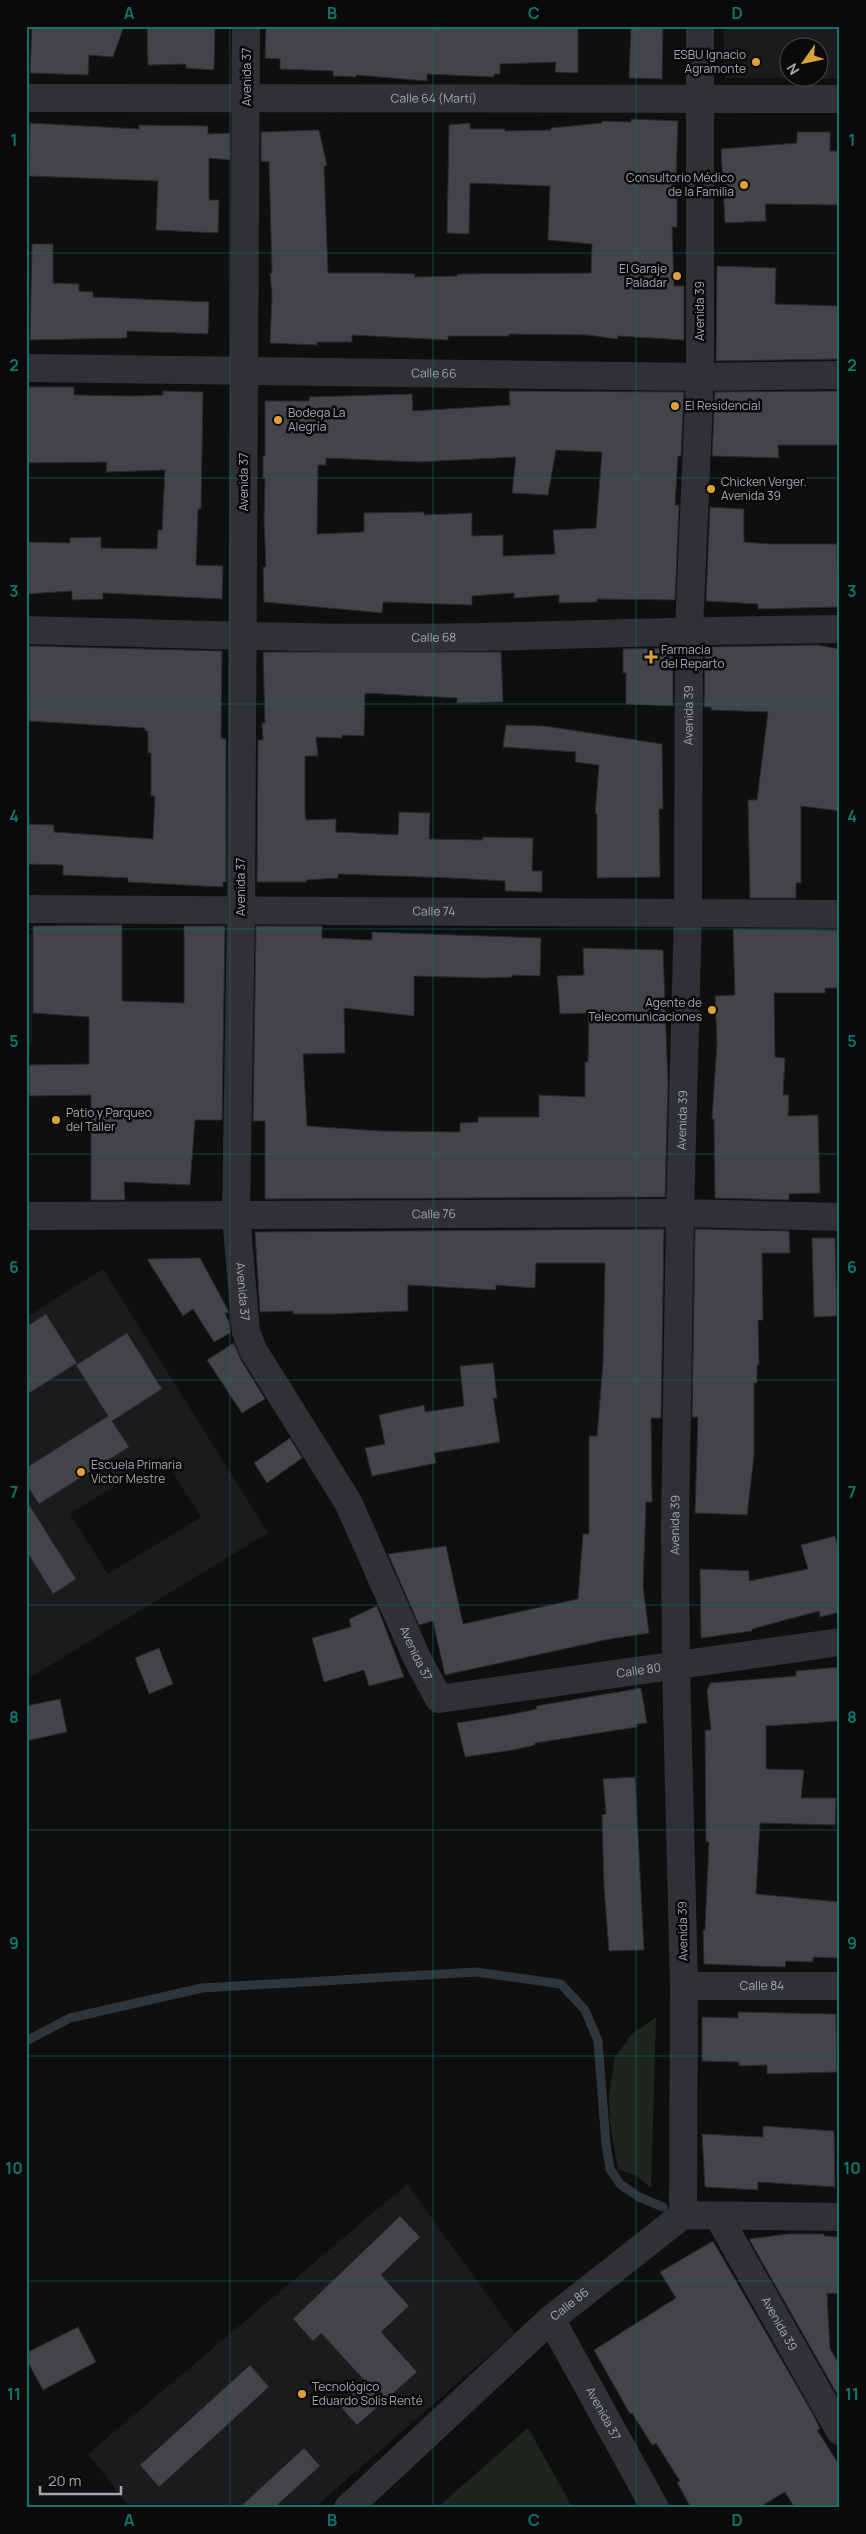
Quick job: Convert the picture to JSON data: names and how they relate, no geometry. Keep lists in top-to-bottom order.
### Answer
{
  "streets": {
    "street": [
      "Avenida 37",
      "Calle 64 (Martí)",
      "Avenida 39",
      "Calle 66",
      "Calle 68",
      "Calle 74",
      "Calle 76",
      "Calle 80",
      "Calle 84",
      "Calle 86"
    ]
  },
  "crossings": [
    ["Avenida 37", "Calle 64 (Martí)"],
    ["Avenida 37", "Calle 66"],
    ["Avenida 37", "Calle 68"],
    ["Avenida 37", "Calle 74"],
    ["Avenida 37", "Calle 76"],
    ["Avenida 37", "Calle 80"],
    ["Avenida 37", "Calle 86"],
    ["Calle 64 (Martí)", "Avenida 39"],
    ["Avenida 39", "Calle 66"],
    ["Avenida 39", "Calle 68"],
    ["Avenida 39", "Calle 74"],
    ["Avenida 39", "Calle 76"],
    ["Avenida 39", "Calle 80"],
    ["Avenida 39", "Calle 84"],
    ["Avenida 39", "Calle 86"]
  ],
  "places": {
    "other": [
      "ESBU Ignacio Agramonte",
      "Consultorio Médico de la Familia",
      "El Garaje Paladar",
      "El Residencial",
      "Bodega La Alegría",
      "Chicken Verger. Avenida 39",
      "Agente de Telecomunicaciones",
      "Patio y Parqueo del Taller",
      "Escuela Primaria Victor Mestre",
      "Tecnológico Eduardo Solís Renté"
    ],
    "health": ["Farmacia del Reparto"]
  },
  "scale_bar": "20 m",
  "north": "bottom left",
  "grid": {
    "columns": [
      "A",
      "B",
      "C",
      "D"
    ],
    "rows": [
      "1",
      "2",
      "3",
      "4",
      "5",
      "6",
      "7",
      "8",
      "9",
      "10",
      "11"
    ]
  }
}
